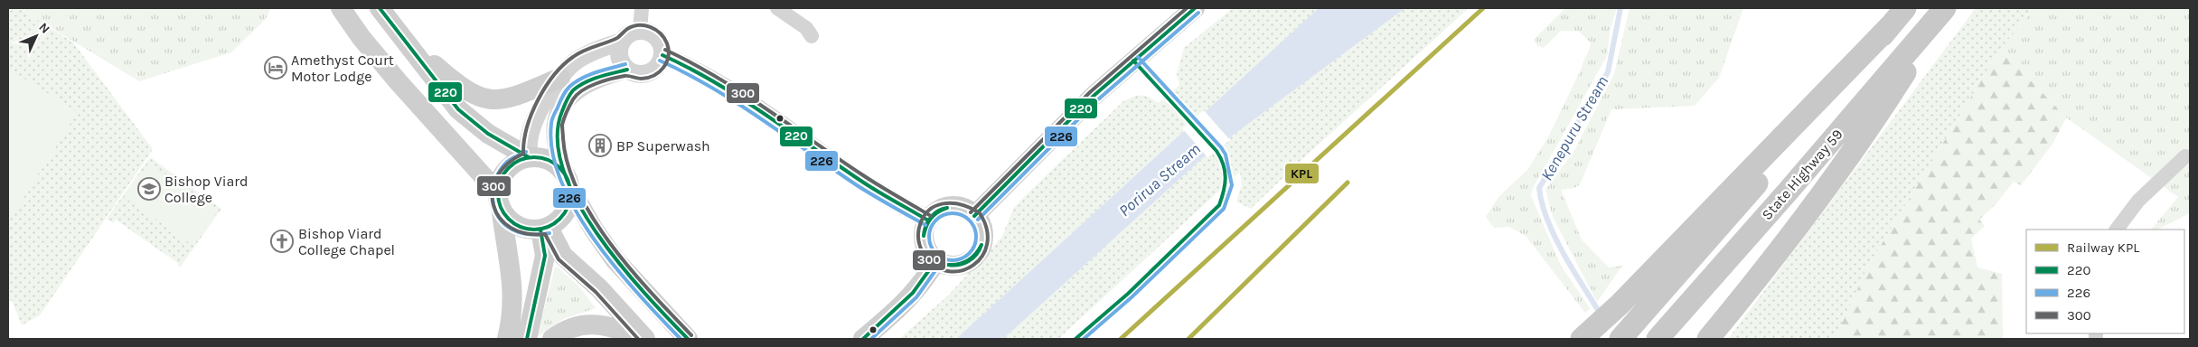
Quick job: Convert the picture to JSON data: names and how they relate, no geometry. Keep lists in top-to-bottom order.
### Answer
{
  "streets": {
    "main road": ["State Highway 59"]
  },
  "water": ["Kenepuru Stream", "Porirua Stream"],
  "places": {
    "hotel": ["Amethyst Court Motor Lodge"],
    "building": ["BP Superwash"],
    "school or university": ["Bishop Viard College"],
    "church": ["Bishop Viard College Chapel"]
  },
  "lines": [
    "rail line KPL",
    "transit line 220",
    "transit line 300",
    "transit line 226"
  ],
  "legend": [
    "Railway KPL",
    "220",
    "226",
    "300"
  ],
  "north": "top right"
}
